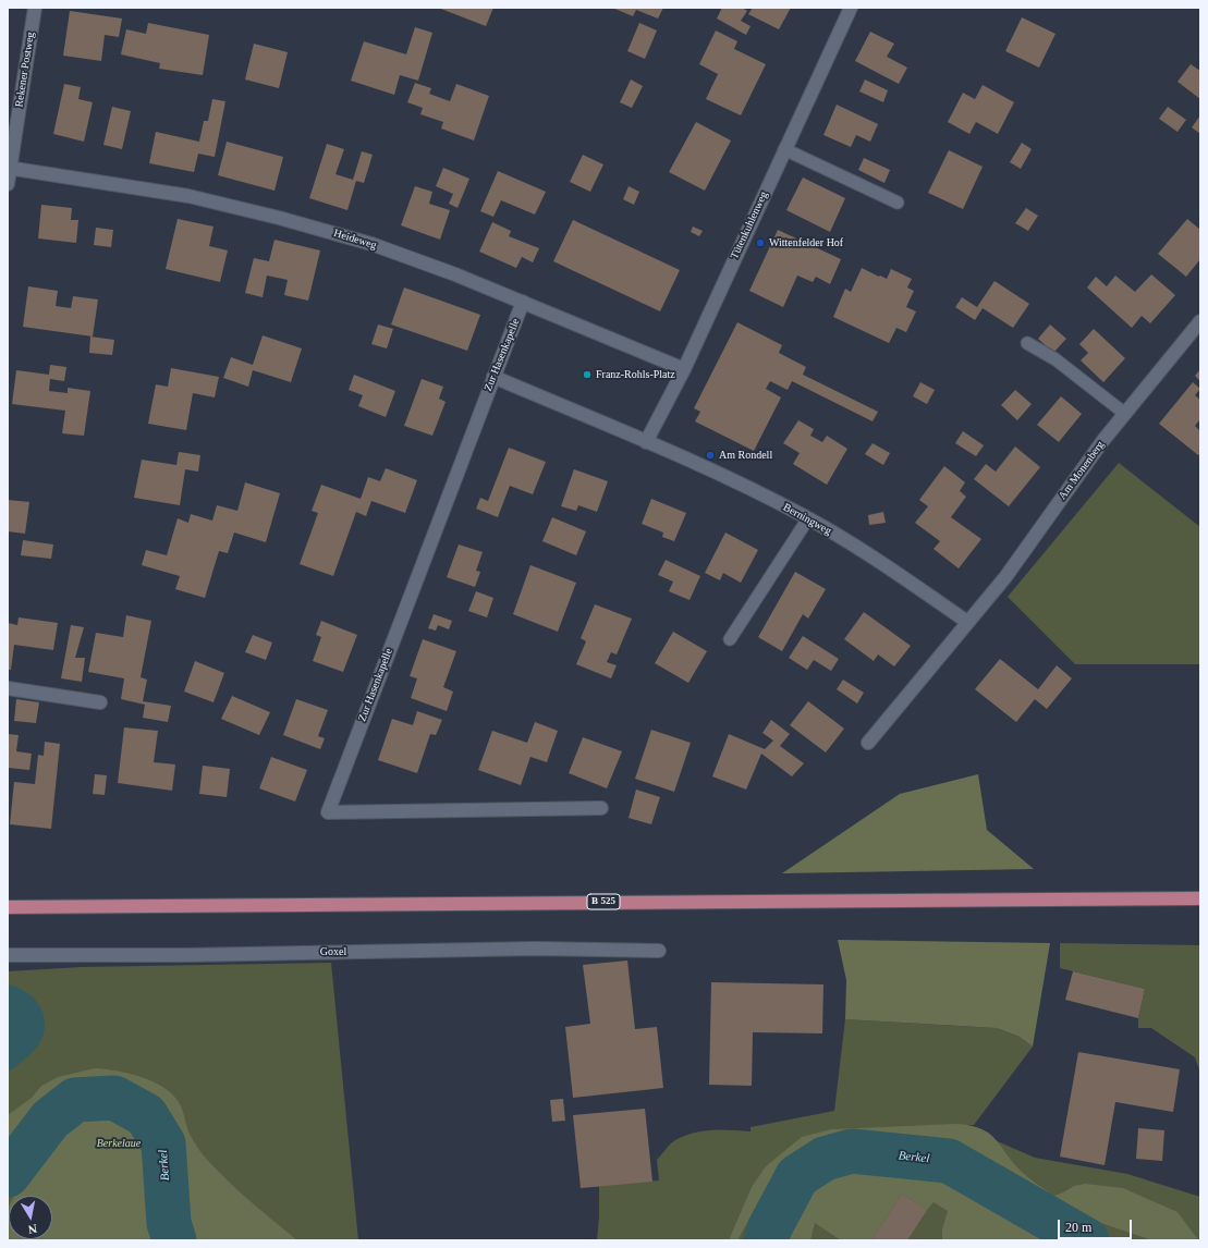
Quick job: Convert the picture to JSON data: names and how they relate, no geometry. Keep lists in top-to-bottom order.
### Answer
{
  "streets": {
    "main road": ["B 525"],
    "street": [
      "Rekener Postweg",
      "Tütenkuhlenweg",
      "Heideweg",
      "Zur Hasenkapelle",
      "Am Monenberg",
      "Berningweg",
      "Goxel"
    ]
  },
  "crossings": [
    ["Rekener Postweg", "Heideweg"],
    ["Tütenkuhlenweg", "Heideweg"],
    ["Tütenkuhlenweg", "Berningweg"],
    ["Heideweg", "Zur Hasenkapelle"],
    ["Zur Hasenkapelle", "Berningweg"],
    ["Am Monenberg", "Berningweg"]
  ],
  "water": ["Berkel"],
  "parks": ["Berkelaue"],
  "places": ["Wittenfelder Hof", "Franz-Rohls-Platz", "Am Rondell"],
  "scale_bar": "20 m",
  "north": "bottom"
}
